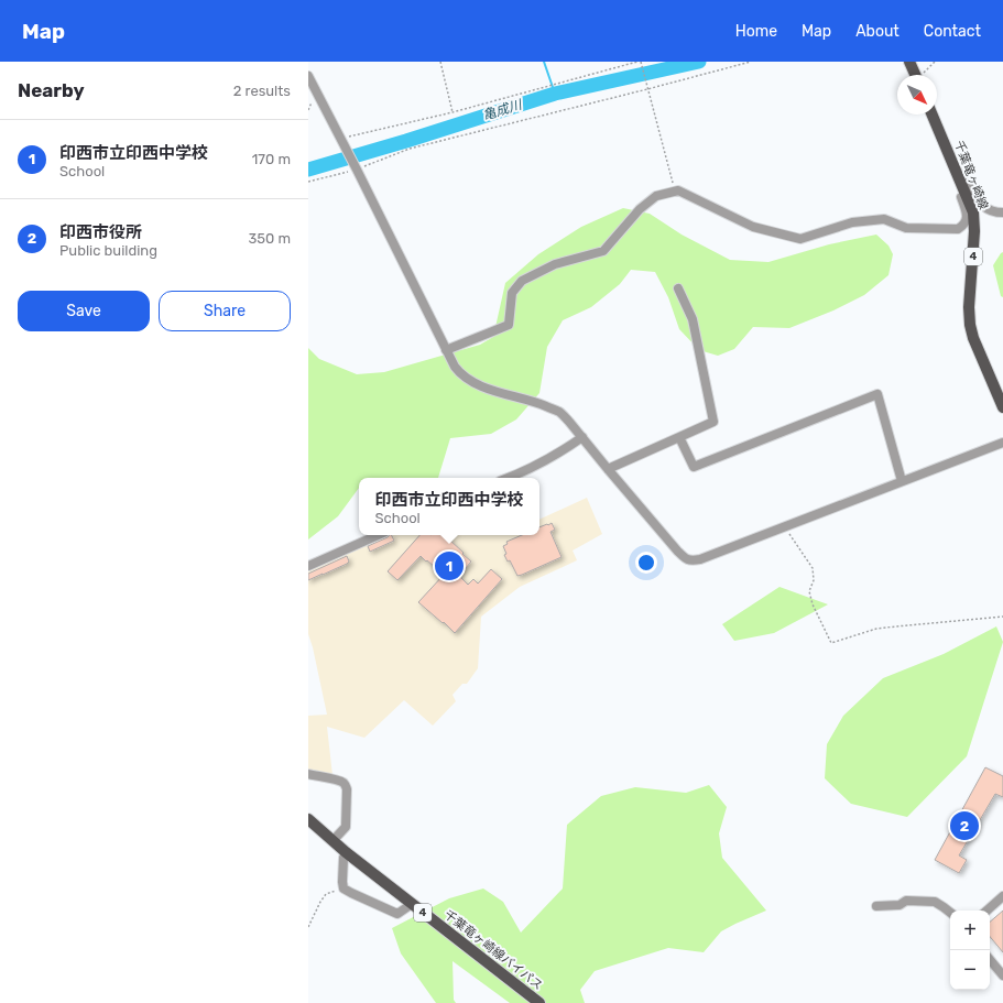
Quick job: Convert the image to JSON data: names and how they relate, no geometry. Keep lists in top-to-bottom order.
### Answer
{
  "streets": {
    "main road": ["千葉竜ヶ崎線", "4", "千葉竜ヶ崎線バイパス"]
  },
  "water": ["亀成川"],
  "north": "bottom right",
  "page": {
    "header": "Map",
    "nav": [
      "Home",
      "Map",
      "About",
      "Contact"
    ],
    "heading": ["Nearby", "2 results"],
    "list": [
      {
        "mark": "1",
        "name": "印西市立印西中学校",
        "note": "School",
        "value": "170 m"
      },
      {
        "mark": "2",
        "name": "印西市役所",
        "note": "Public building",
        "value": "350 m"
      }
    ],
    "buttons": ["Save", "Share"],
    "popup": ["印西市立印西中学校", "School"],
    "pins": ["1", "2"],
    "map_buttons": ["+", "−"]
  }
}
